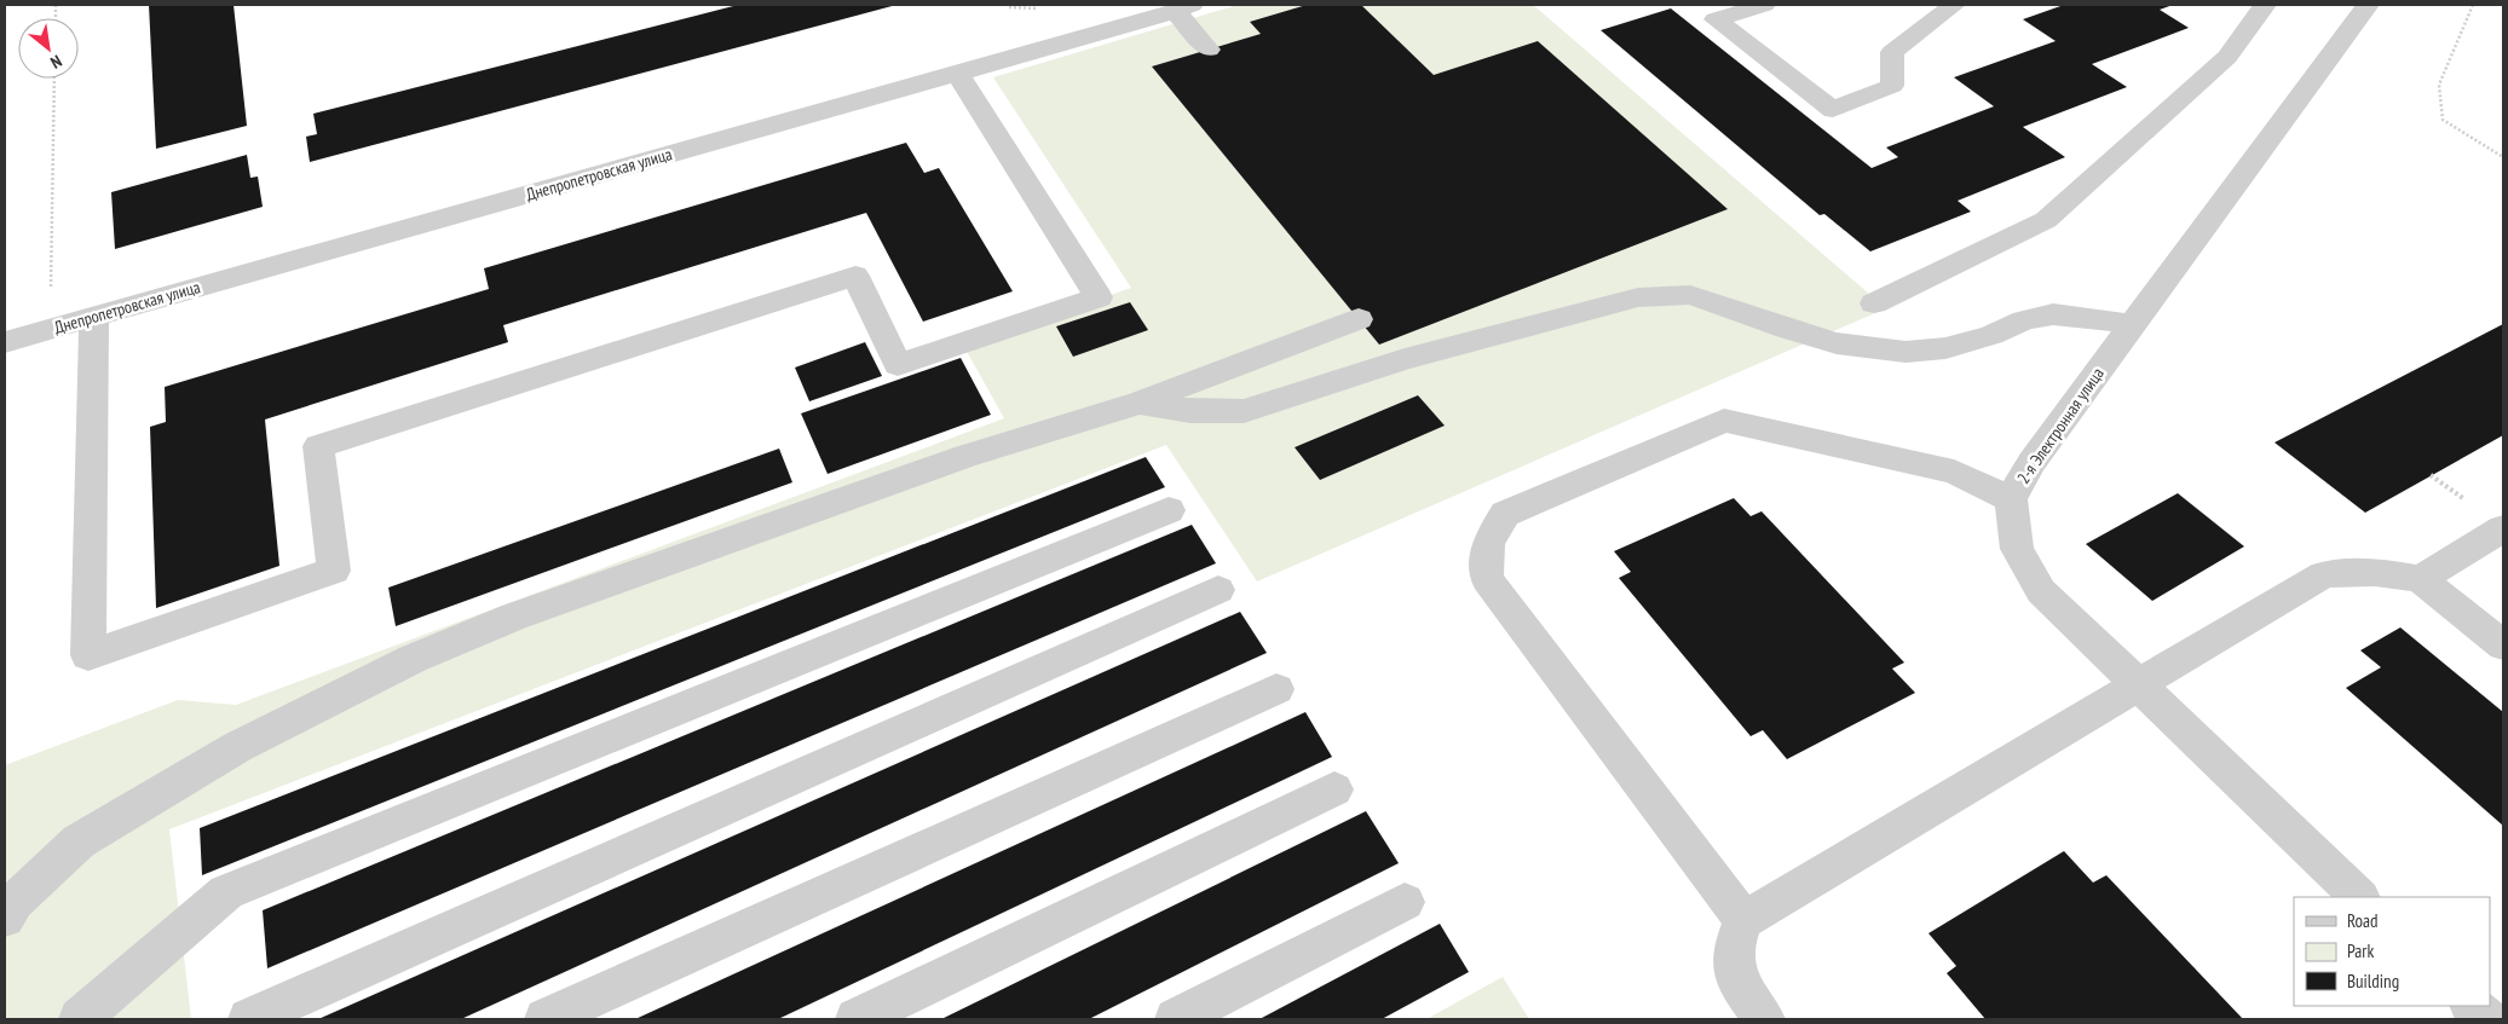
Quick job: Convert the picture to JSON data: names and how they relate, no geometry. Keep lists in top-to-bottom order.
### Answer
{
  "streets": {
    "street": ["Днепропетровская улица", "2-я Электронная улица"]
  },
  "legend": ["Road", "Park", "Building"],
  "north": "bottom right"
}
